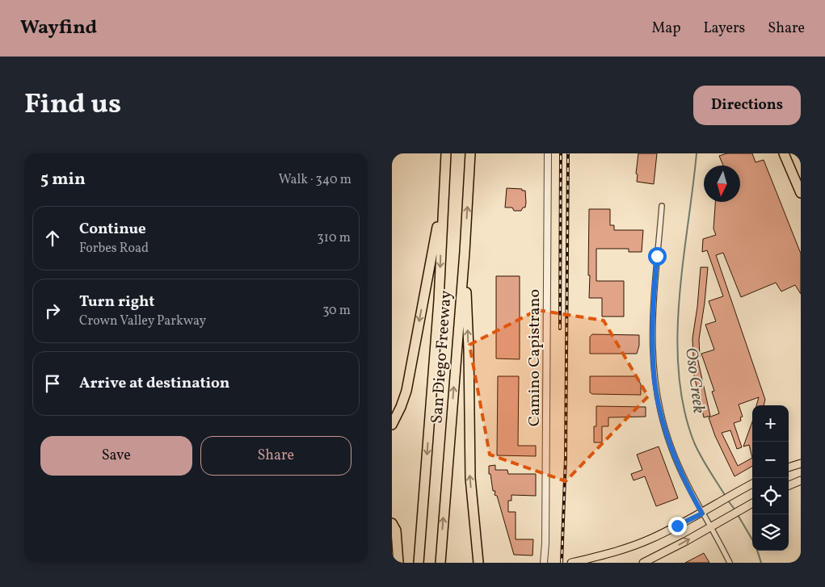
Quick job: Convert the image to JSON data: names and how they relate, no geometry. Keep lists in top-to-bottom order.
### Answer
{
  "streets": {
    "highway": ["San Diego Freeway"],
    "street": ["Camino Capistrano"]
  },
  "water": ["Oso Creek"],
  "north": "bottom",
  "page": {
    "header": "Wayfind",
    "nav": ["Map", "Layers", "Share"],
    "title": "Find us",
    "buttons": [
      "Directions",
      ["Save", "Share"]
    ],
    "heading": ["5 min", "Walk · 340 m"],
    "list": [
      ["Continue", "Forbes Road", "310 m"],
      ["Turn right", "Crown Valley Parkway", "30 m"],
      "Arrive at destination"
    ],
    "map_buttons": ["+", "−"]
  }
}
